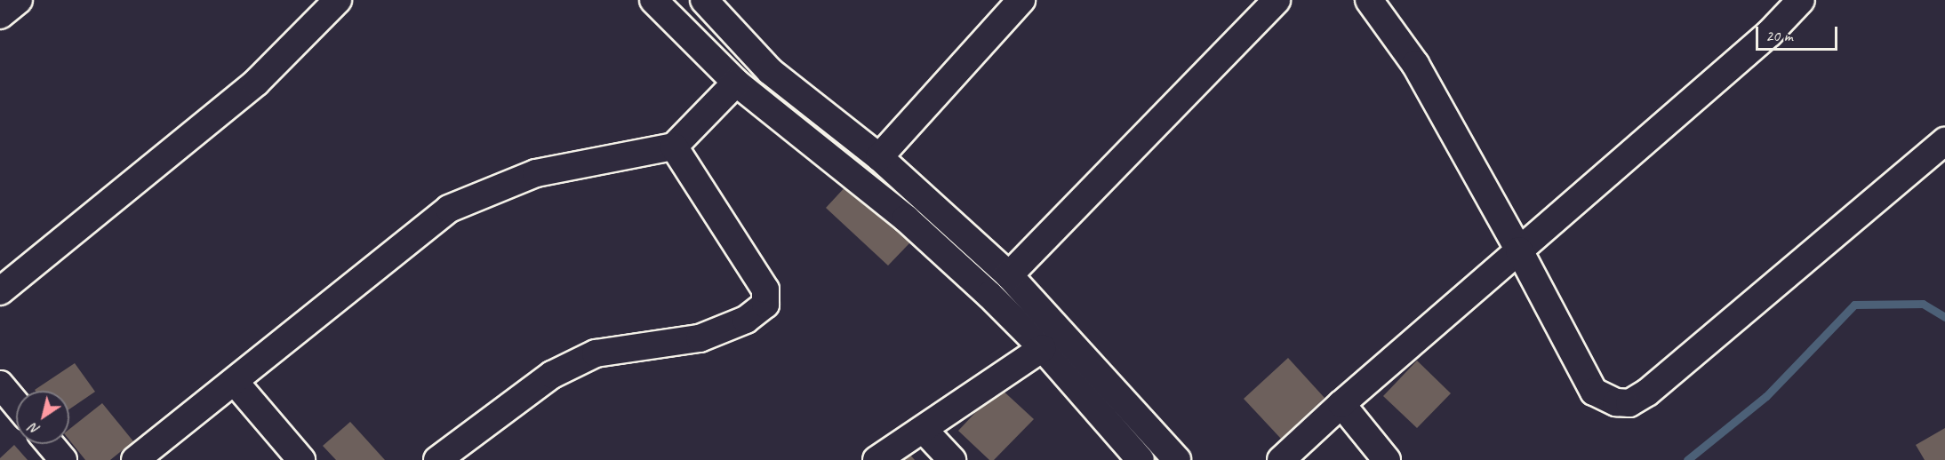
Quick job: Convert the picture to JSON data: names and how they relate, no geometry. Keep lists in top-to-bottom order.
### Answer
{
  "scale_bar": "20 m",
  "north": "bottom left"
}
